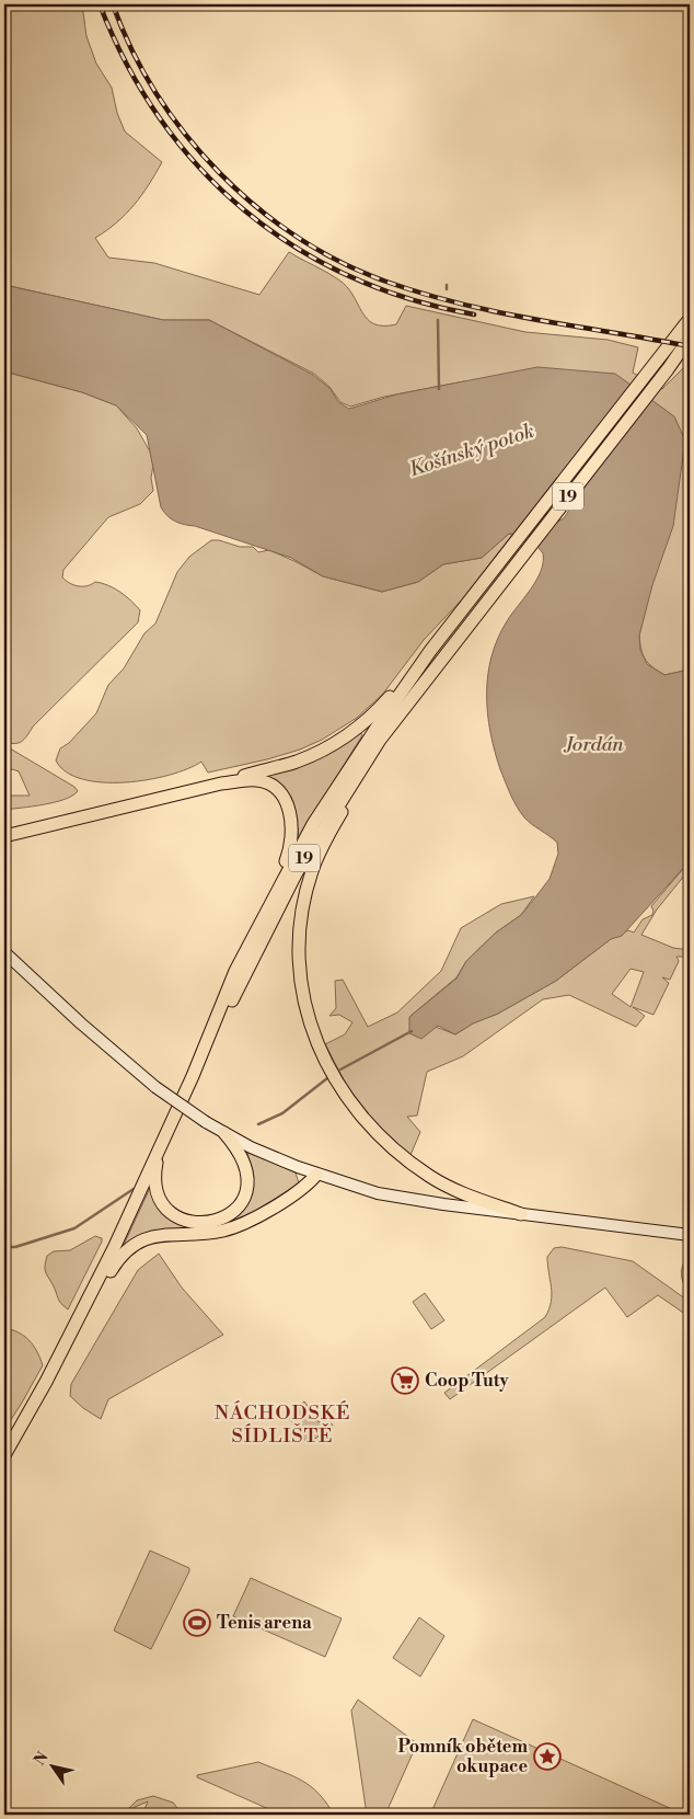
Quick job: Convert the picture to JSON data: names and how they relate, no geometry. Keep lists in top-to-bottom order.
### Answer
{
  "streets": {
    "main road": ["19"]
  },
  "districts": ["NÁCHODSKÉ SÍDLIŠTĚ"],
  "water": ["Košínský potok", "Jordán"],
  "places": {
    "supermarket": ["Coop Tuty"],
    "sports": ["Tenis arena"],
    "place": ["Pomník obětem okupace"]
  },
  "north": "top left"
}
